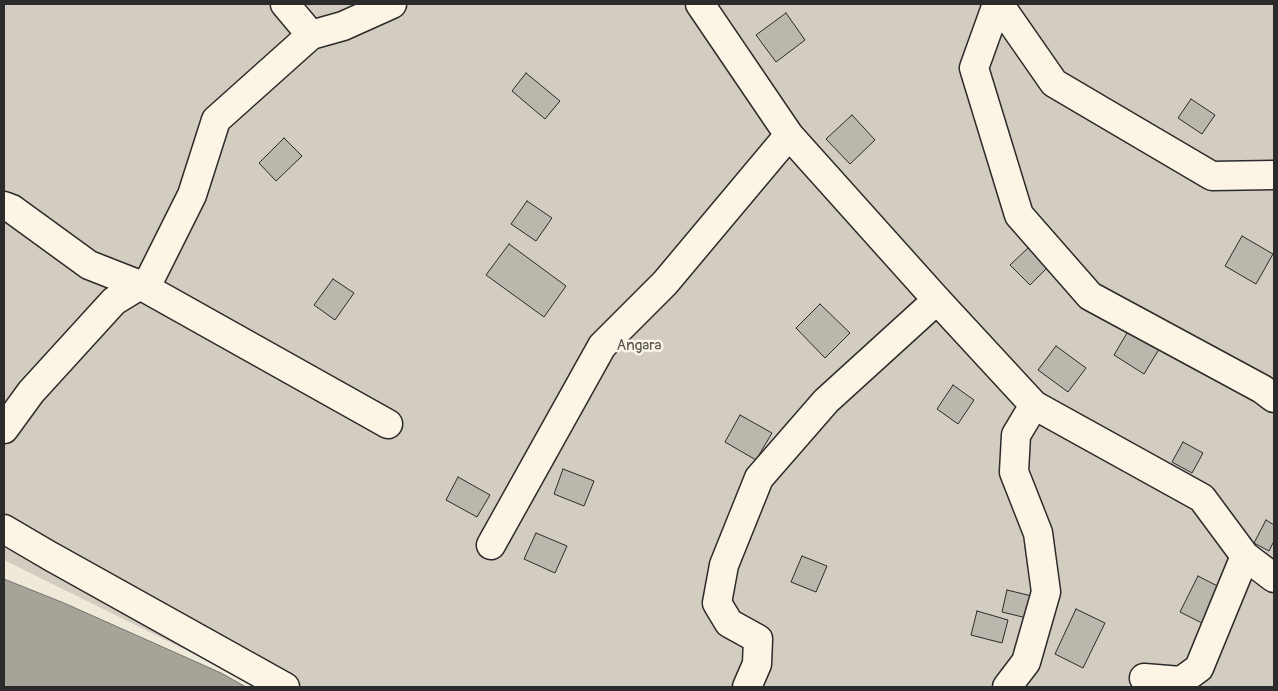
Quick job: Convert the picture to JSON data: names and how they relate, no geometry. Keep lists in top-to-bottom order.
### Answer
{
  "parks": ["Angara"]
}
